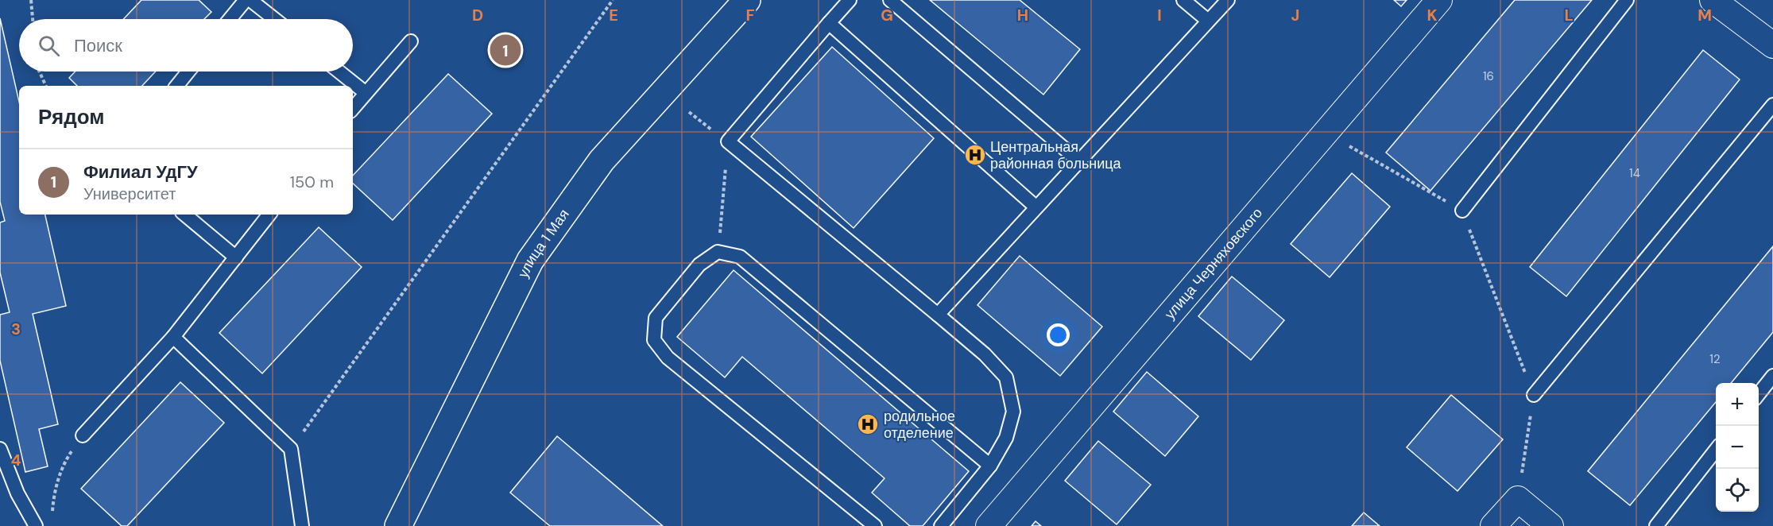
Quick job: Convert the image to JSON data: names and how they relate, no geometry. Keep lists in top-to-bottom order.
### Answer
{
  "streets": {
    "main road": ["улица 1 Мая"],
    "street": ["улица Черняховского"]
  },
  "places": {
    "hospital": ["Центральная районная больница", "родильное отделение"]
  },
  "house_numbers": ["16", "14", "12"],
  "page": {
    "search": "Поиск",
    "pins": "1",
    "heading": "Рядом",
    "list": [
      {
        "mark": "1",
        "name": "Филиал УдГУ",
        "note": "Университет",
        "value": "150 m"
      }
    ],
    "map_buttons": ["+", "−"]
  },
  "grid": {
    "columns": [
      "D",
      "E",
      "F",
      "G",
      "H",
      "I",
      "J",
      "K",
      "L",
      "M"
    ],
    "rows": ["3", "4"]
  }
}
